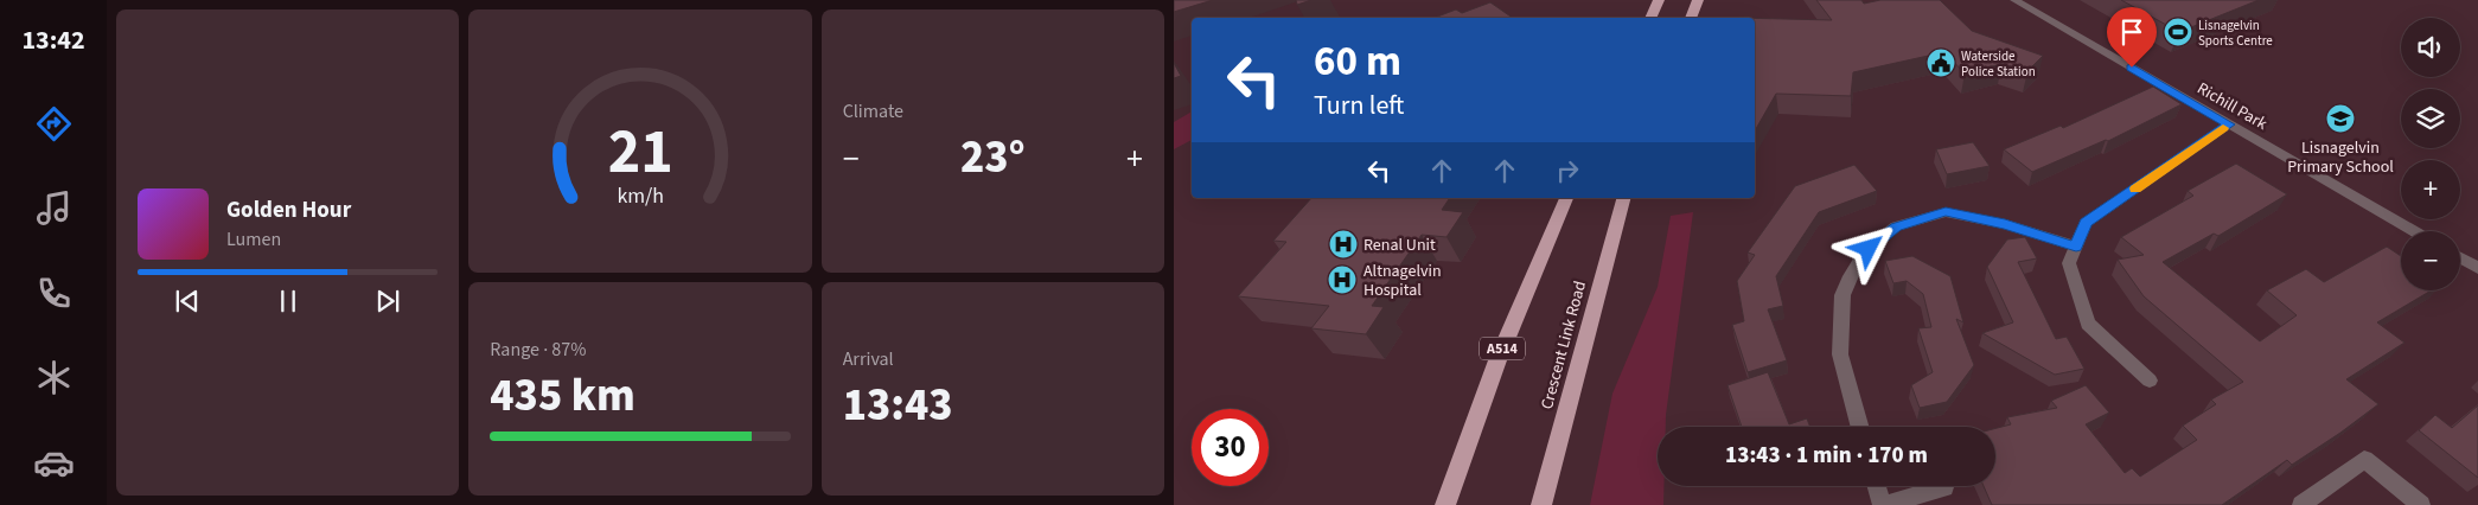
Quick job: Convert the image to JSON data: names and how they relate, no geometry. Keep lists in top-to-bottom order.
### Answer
{
  "streets": {
    "highway": ["Crescent Link Road", "A514"],
    "street": ["Richill Park"]
  },
  "places": {
    "sports": ["Lisnagelvin Sports Centre"],
    "public building": ["Waterside Police Station"],
    "school or university": ["Lisnagelvin Primary School"],
    "hospital": ["Renal Unit", "Altnagelvin Hospital"]
  },
  "page": {
    "tabs": "13:42",
    "tile": [
      "Climate",
      ["Range · 87%", "435 km"],
      ["Arrival", "13:43"]
    ],
    "map_buttons": ["+", "−"],
    "turn": ["60 m", "Turn left"],
    "heat": ["−", "23°", "+"],
    "song": ["Golden Hour", "Lumen"],
    "limit": "30",
    "trip": "13:43 · 1 min · 170 m",
    "gauge": ["21", "km/h"]
  }
}
